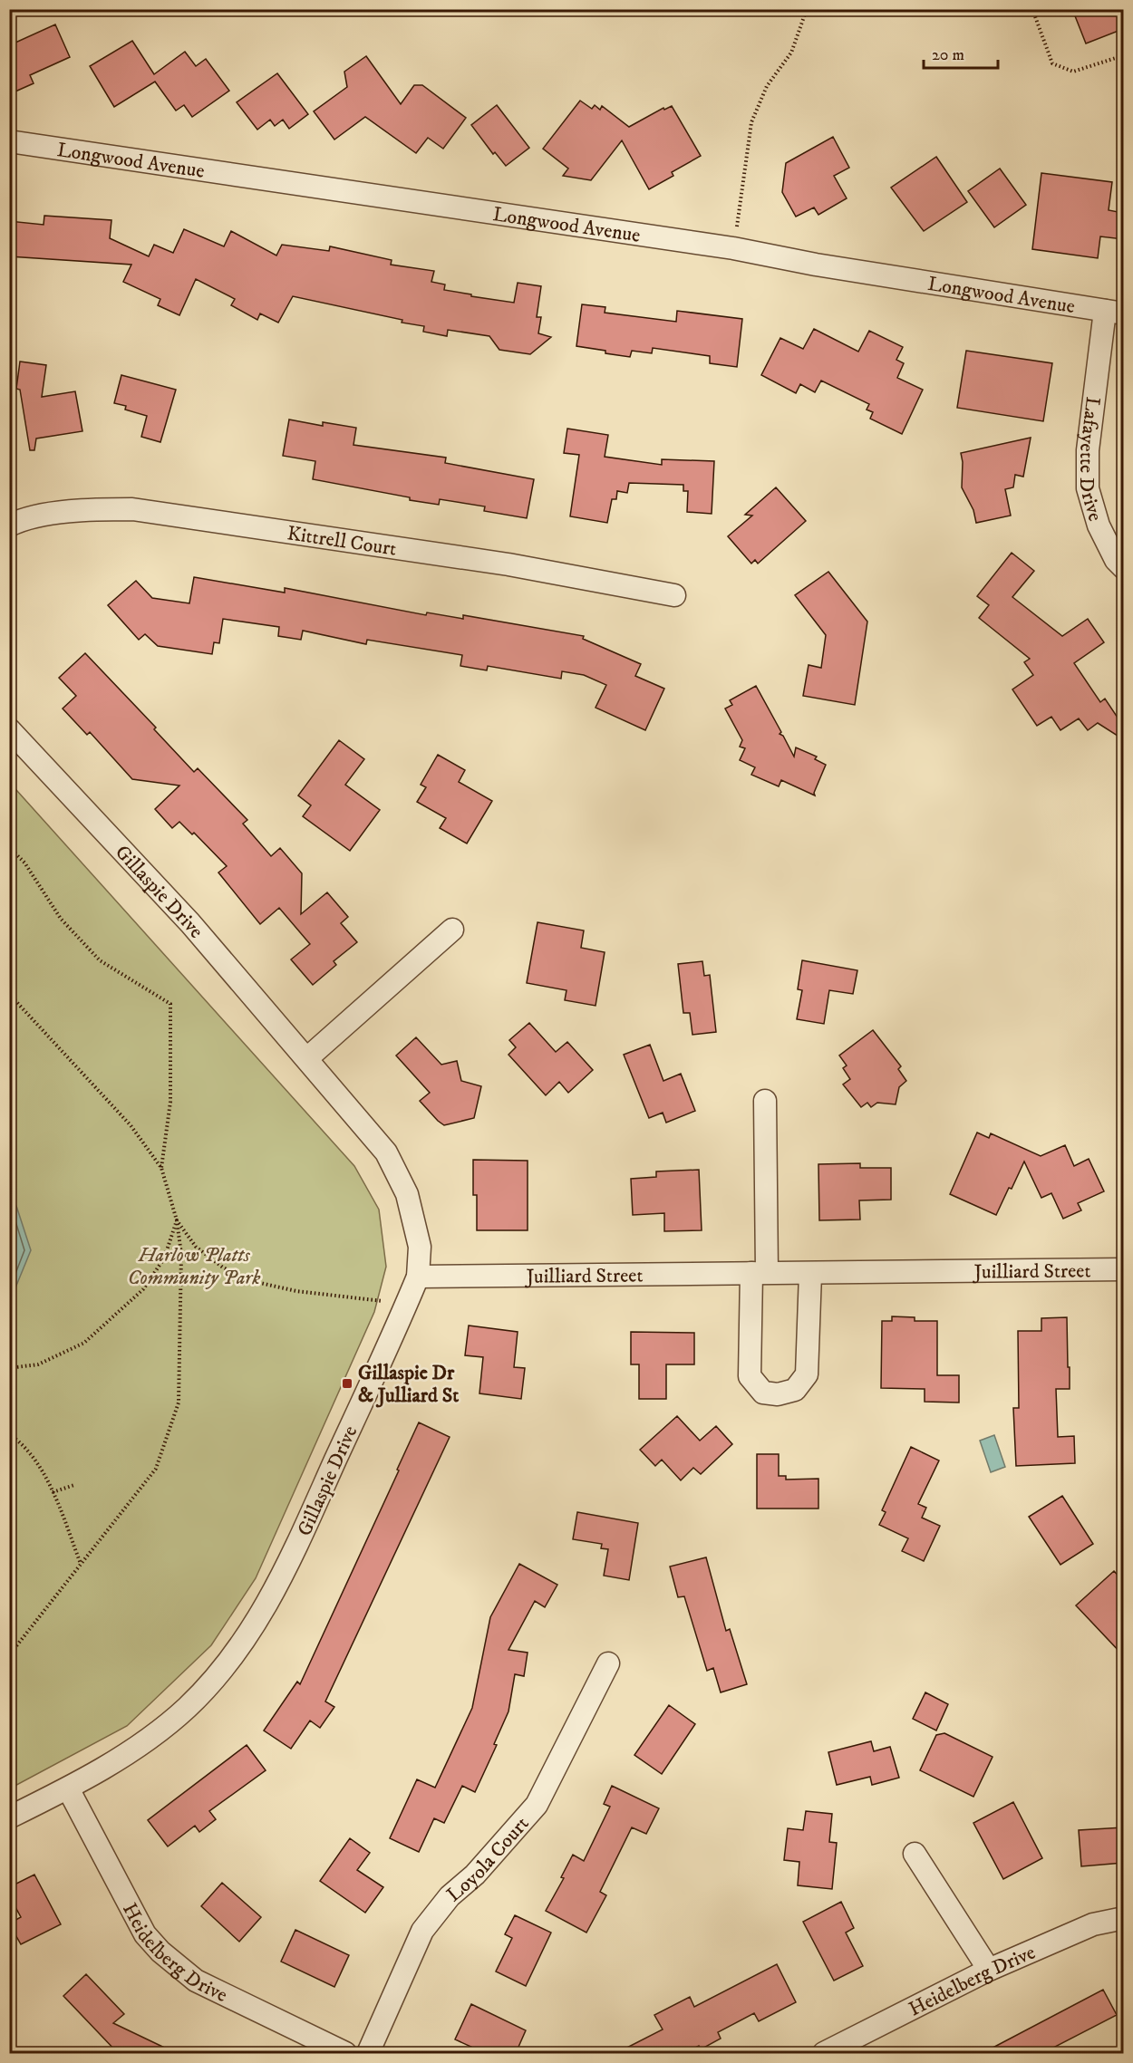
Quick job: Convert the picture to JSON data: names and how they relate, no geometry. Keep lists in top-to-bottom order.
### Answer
{
  "streets": {
    "street": [
      "Longwood Avenue",
      "Lafayette Drive",
      "Kittrell Court",
      "Gillaspie Drive",
      "Juilliard Street",
      "Loyola Court",
      "Heidelberg Drive"
    ]
  },
  "crossings": [
    ["Longwood Avenue", "Lafayette Drive"],
    ["Gillaspie Drive", "Juilliard Street"],
    ["Gillaspie Drive", "Heidelberg Drive"]
  ],
  "parks": ["Harlow Platts Community Park"],
  "places": {
    "transit": ["Gillaspie Dr & Julliard St"]
  },
  "scale_bar": "20 m"
}
